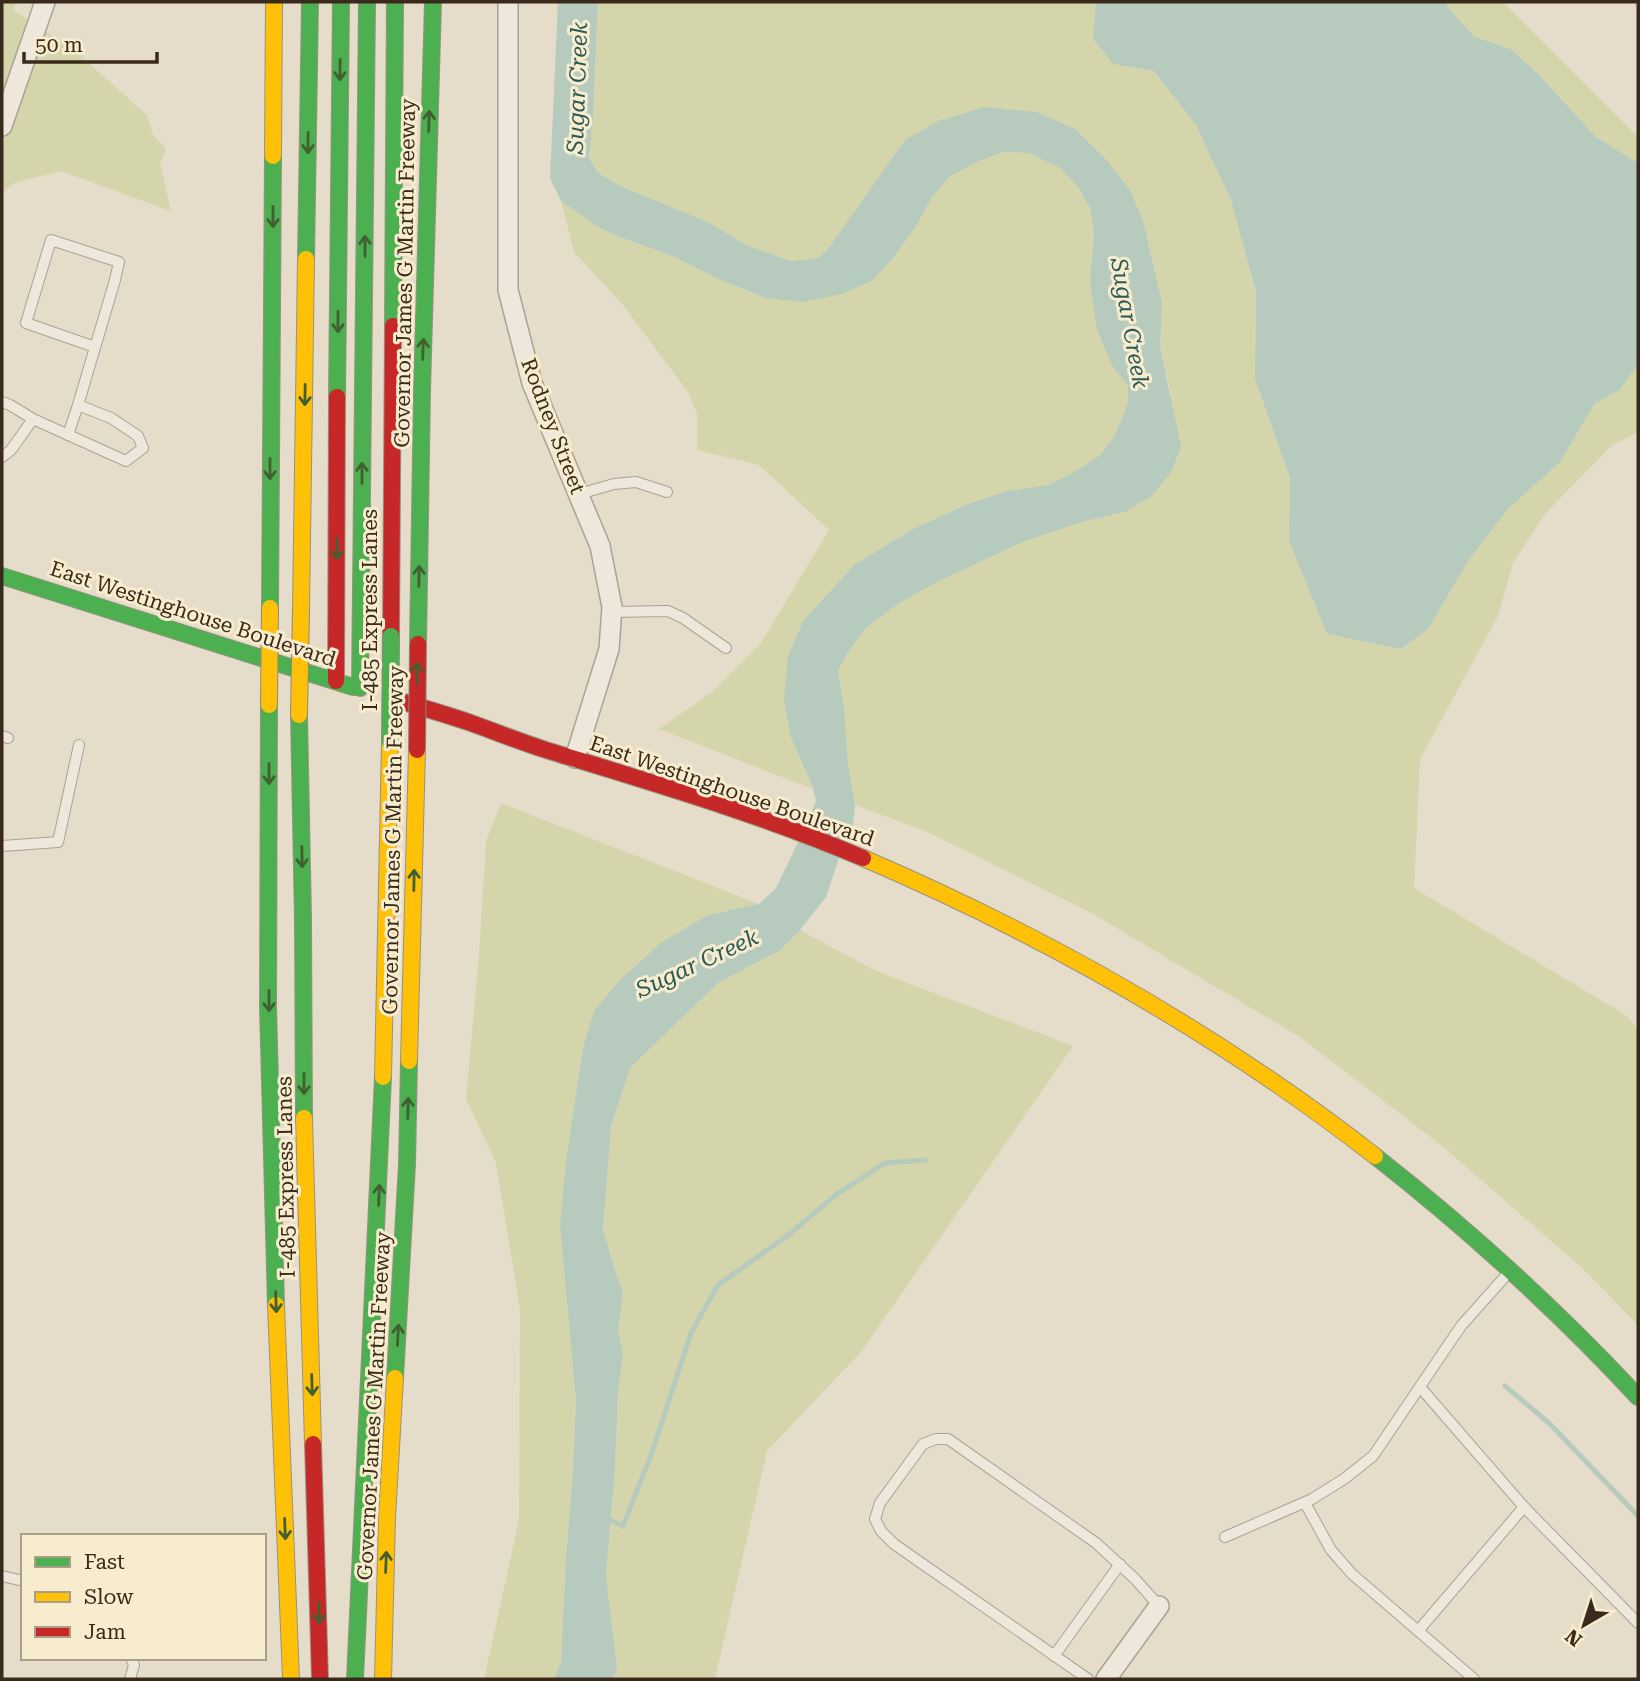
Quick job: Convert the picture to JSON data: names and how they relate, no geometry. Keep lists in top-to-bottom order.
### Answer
{
  "streets": {
    "main road": ["Governor James G Martin Freeway", "I-485 Express Lanes", "East Westinghouse Boulevard"],
    "street": ["Rodney Street"]
  },
  "crossings": [
    ["Rodney Street", "East Westinghouse Boulevard"]
  ],
  "water": ["Sugar Creek"],
  "legend": ["Fast", "Slow", "Jam"],
  "scale_bar": "50 m",
  "north": "bottom left"
}
